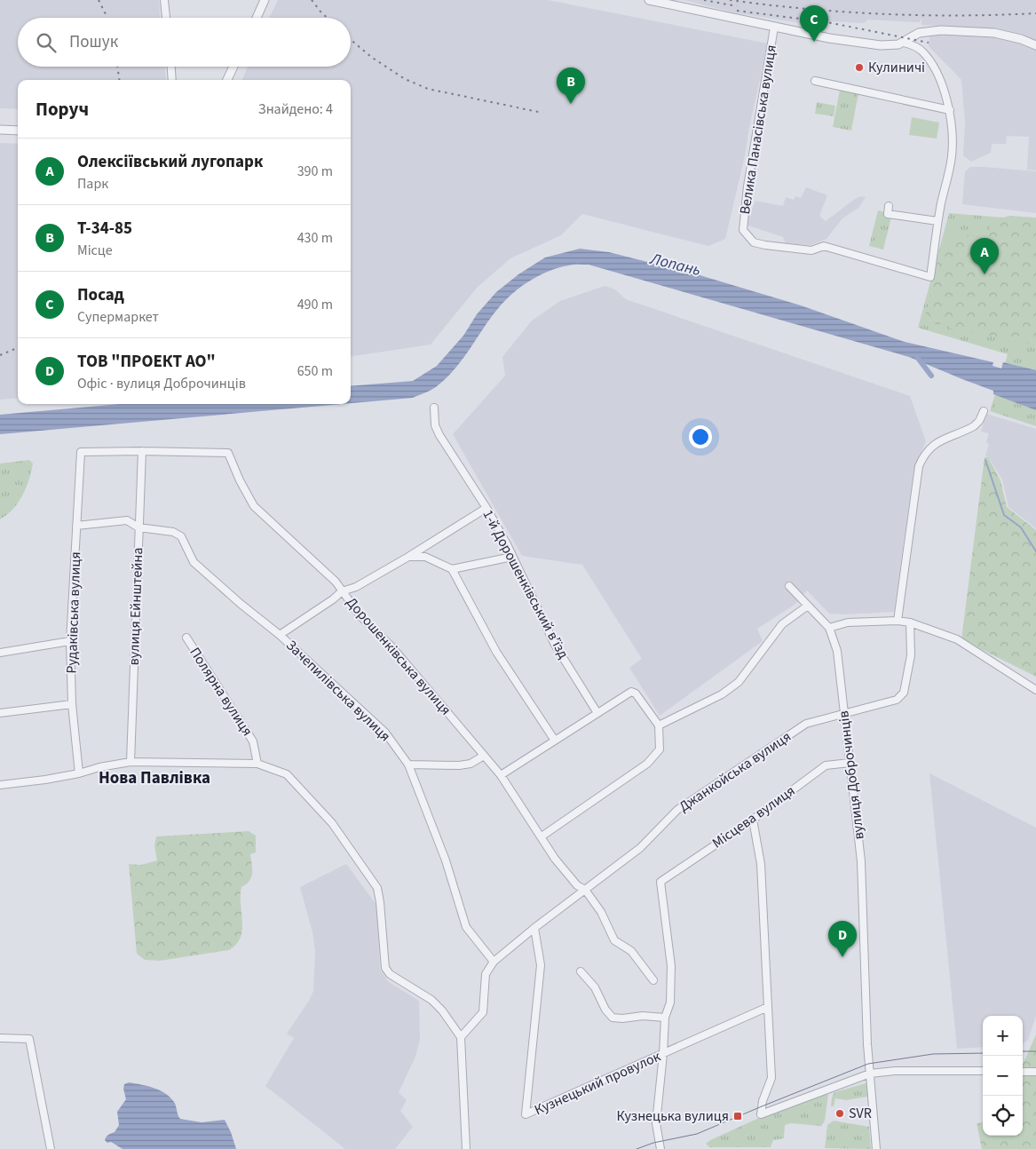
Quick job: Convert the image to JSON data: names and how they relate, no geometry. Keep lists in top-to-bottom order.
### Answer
{
  "streets": {
    "street": [
      "Велика Панасівська вулиця",
      "1-й Дорошенківський в’їзд",
      "вулиця Ейнштейна",
      "Рудаківська вулиця",
      "Дорошенківська вулиця",
      "Зачепилівська вулиця",
      "Полярна вулиця",
      "Джанкойська вулиця",
      "вулиця Доброчинців",
      "Місцева вулиця",
      "Кузнецький провулок"
    ]
  },
  "crossings": [
    ["вулиця Ейнштейна", "Дорошенківська вулиця"],
    ["вулиця Ейнштейна", "Зачепилівська вулиця"],
    ["Рудаківська вулиця", "Дорошенківська вулиця"],
    ["Дорошенківська вулиця", "Джанкойська вулиця"],
    ["Зачепилівська вулиця", "Джанкойська вулиця"],
    ["Джанкойська вулиця", "вулиця Доброчинців"],
    ["Джанкойська вулиця", "Кузнецький провулок"],
    ["вулиця Доброчинців", "Місцева вулиця"]
  ],
  "districts": ["Нова Павлівка"],
  "water": ["Лопань"],
  "places": {
    "other": ["Кулиничі", "SVR"],
    "transit": ["Кузнецька вулиця"]
  },
  "page": {
    "pins": [
      "C",
      "B",
      "A",
      "D"
    ],
    "search": "Пошук",
    "heading": ["Поруч", "Знайдено: 4"],
    "list": [
      {
        "mark": "A",
        "name": "Олексіївський лугопарк",
        "note": "Парк",
        "value": "390 m"
      },
      {
        "mark": "B",
        "name": "Т-34-85",
        "note": "Місце",
        "value": "430 m"
      },
      {
        "mark": "C",
        "name": "Посад",
        "note": "Супермаркет",
        "value": "490 m"
      },
      {
        "mark": "D",
        "name": "ТОВ \"ПРОЕКТ АО\"",
        "note": "Офіс · вулиця Доброчинців",
        "value": "650 m"
      }
    ],
    "map_buttons": ["+", "−"]
  }
}
